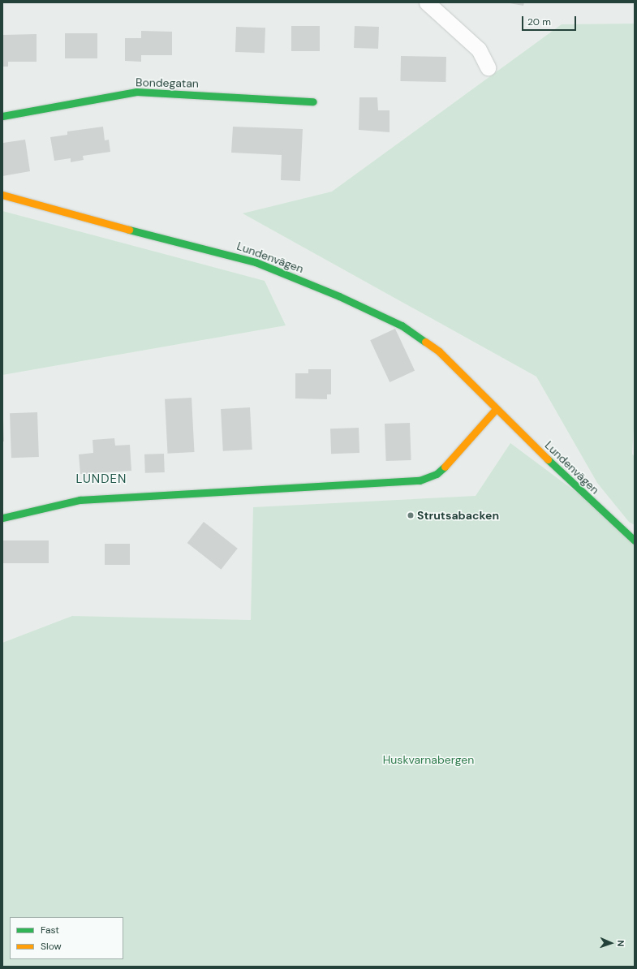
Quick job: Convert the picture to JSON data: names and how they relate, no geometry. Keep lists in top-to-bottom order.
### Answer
{
  "streets": {
    "street": ["Bondegatan", "Lundenvägen"]
  },
  "districts": ["LUNDEN"],
  "parks": ["Huskvarnabergen"],
  "places": ["Strutsabacken"],
  "legend": ["Fast", "Slow"],
  "scale_bar": "20 m",
  "north": "right"
}
